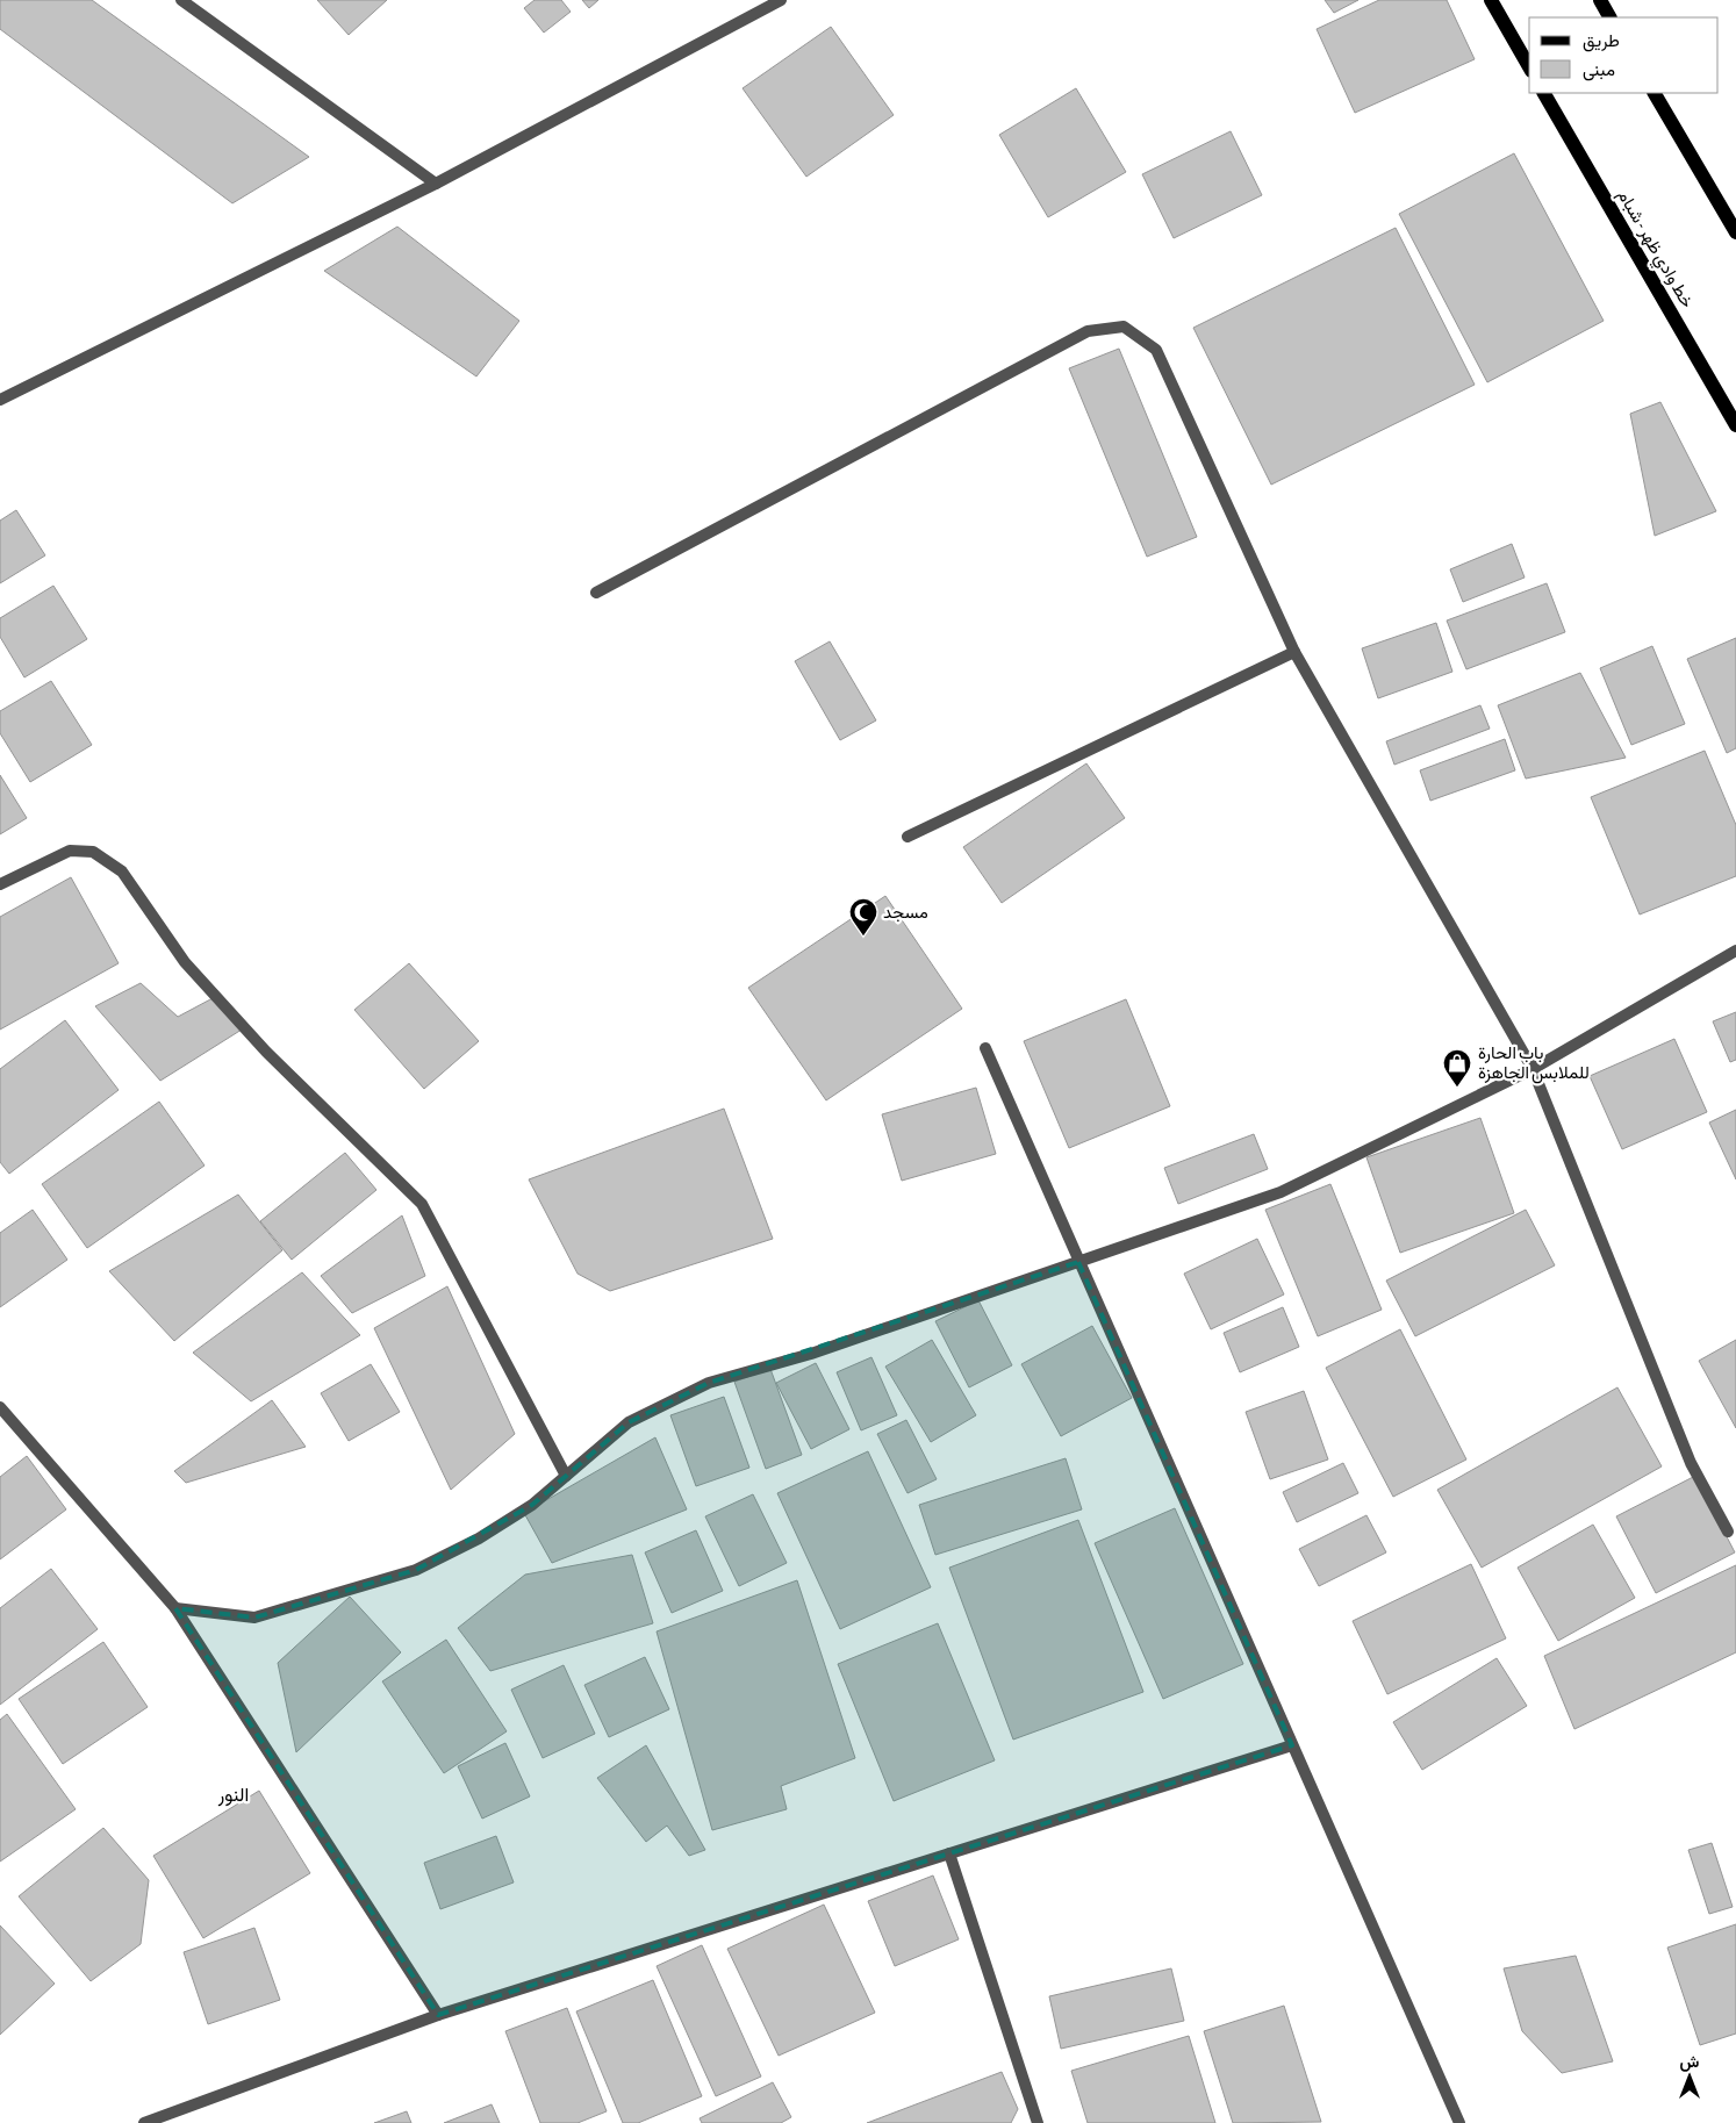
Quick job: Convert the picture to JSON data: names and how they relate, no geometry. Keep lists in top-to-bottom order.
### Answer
{
  "streets": {
    "main road": ["خط وادي ظهر - شبام"]
  },
  "districts": ["النور"],
  "places": {
    "mosque": ["مسجد"],
    "shop": ["باب الحارة للملابس الجاهزة"]
  },
  "legend": ["طريق", "مبنى"],
  "north": "top"
}
